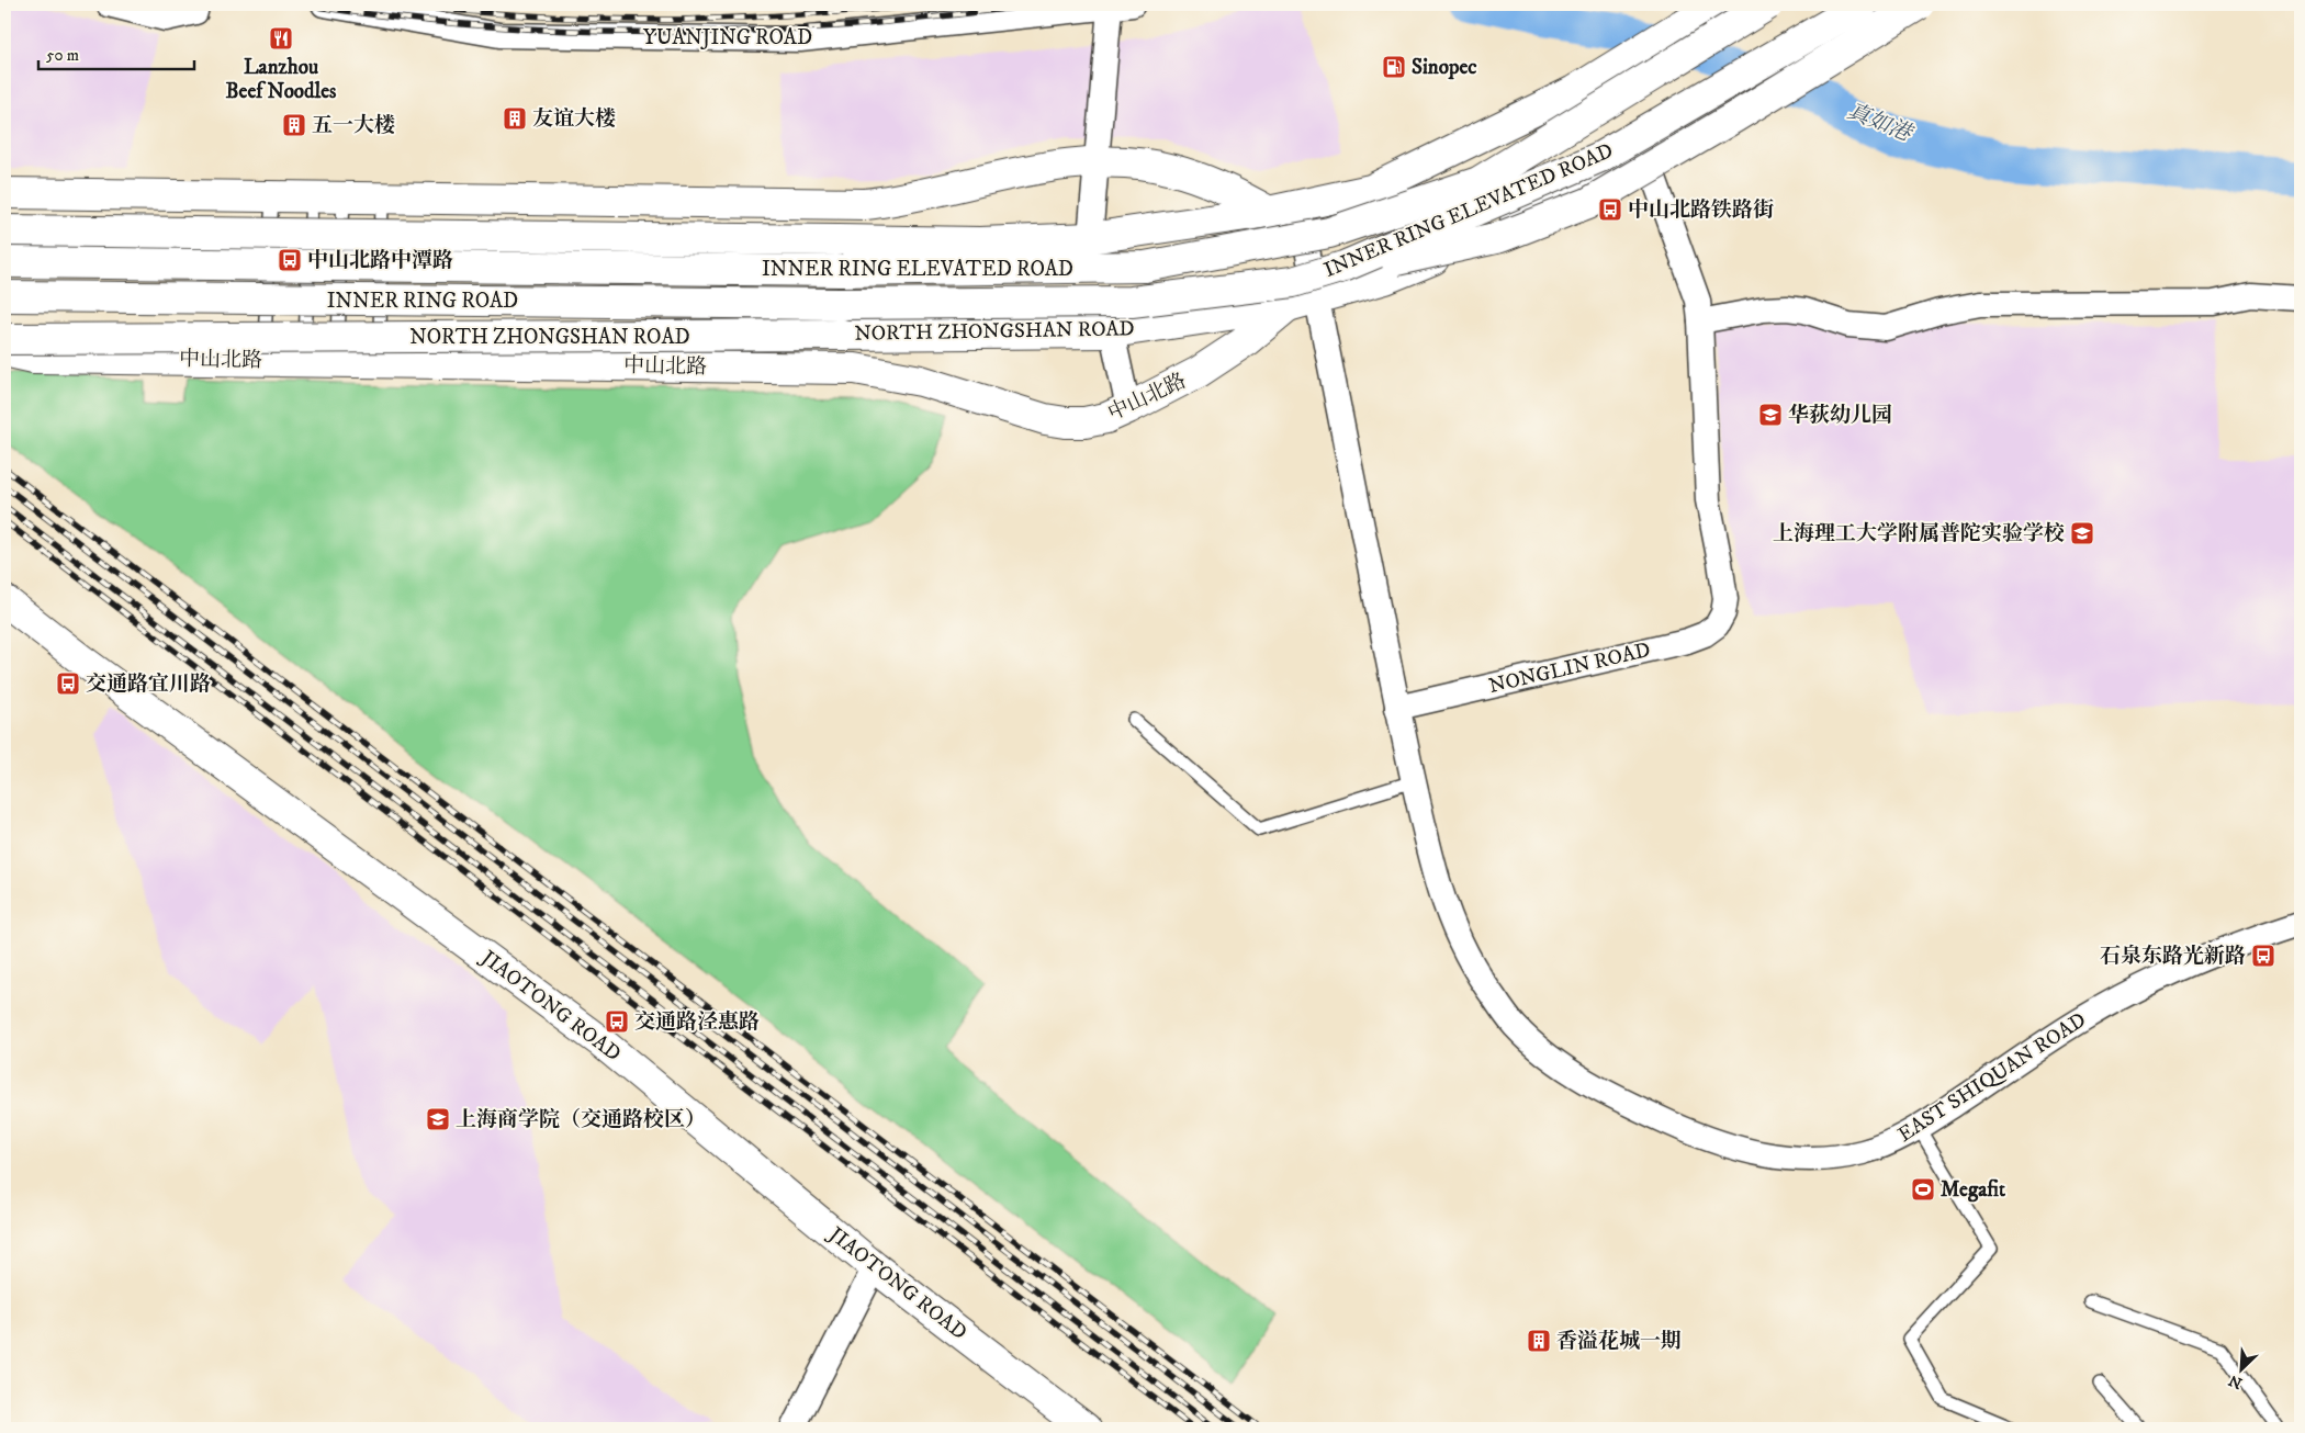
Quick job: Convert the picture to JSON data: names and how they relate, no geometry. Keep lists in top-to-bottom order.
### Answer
{
  "streets": {
    "main road": [
      "INNER RING ELEVATED ROAD",
      "INNER RING ROAD",
      "NORTH ZHONGSHAN ROAD",
      "中山北路",
      "JIAOTONG ROAD"
    ],
    "street": ["YUANJING ROAD", "NONGLIN ROAD", "EAST SHIQUAN ROAD"]
  },
  "crossings": [
    ["INNER RING ELEVATED ROAD", "INNER RING ROAD"],
    ["INNER RING ELEVATED ROAD", "NORTH ZHONGSHAN ROAD"],
    ["INNER RING ELEVATED ROAD", "中山北路"],
    ["INNER RING ROAD", "NORTH ZHONGSHAN ROAD"],
    ["INNER RING ROAD", "中山北路"],
    ["NORTH ZHONGSHAN ROAD", "中山北路"],
    ["NORTH ZHONGSHAN ROAD", "NONGLIN ROAD"]
  ],
  "water": ["真如港"],
  "places": {
    "restaurant": ["Lanzhou Beef Noodles"],
    "fuel station": ["Sinopec"],
    "building": ["友谊大楼", "五一大楼", "香溢花城一期"],
    "bus stop": [
      "中山北路铁路街",
      "中山北路中潭路",
      "交通路宜川路",
      "石泉东路光新路",
      "交通路泾惠路"
    ],
    "school or university": ["华荻幼儿园", "上海理工大学附属普陀实验学校", "上海商学院（交通路校区）"],
    "sports": ["Megafit"]
  },
  "scale_bar": "50 m",
  "north": "bottom left"
}
